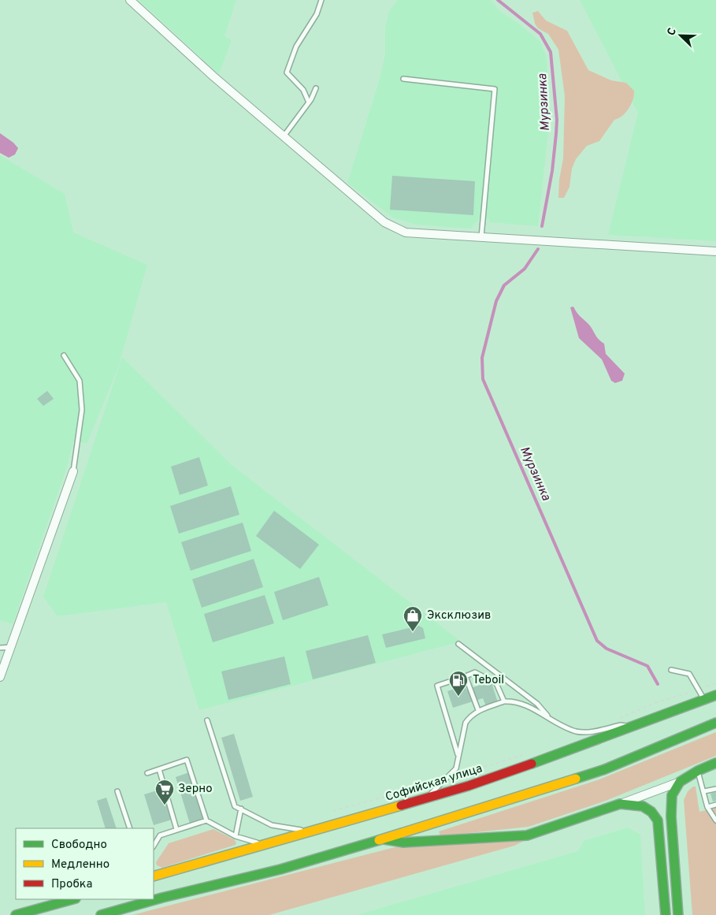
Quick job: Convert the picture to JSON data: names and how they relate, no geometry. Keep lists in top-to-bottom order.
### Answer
{
  "streets": {
    "main road": ["Софийская улица"]
  },
  "water": ["Мурзинка"],
  "places": {
    "shop": ["Эксклюзив"],
    "fuel station": ["Teboil"],
    "supermarket": ["Зерно"]
  },
  "legend": ["Свободно", "Медленно", "Пробка"],
  "north": "top left"
}
